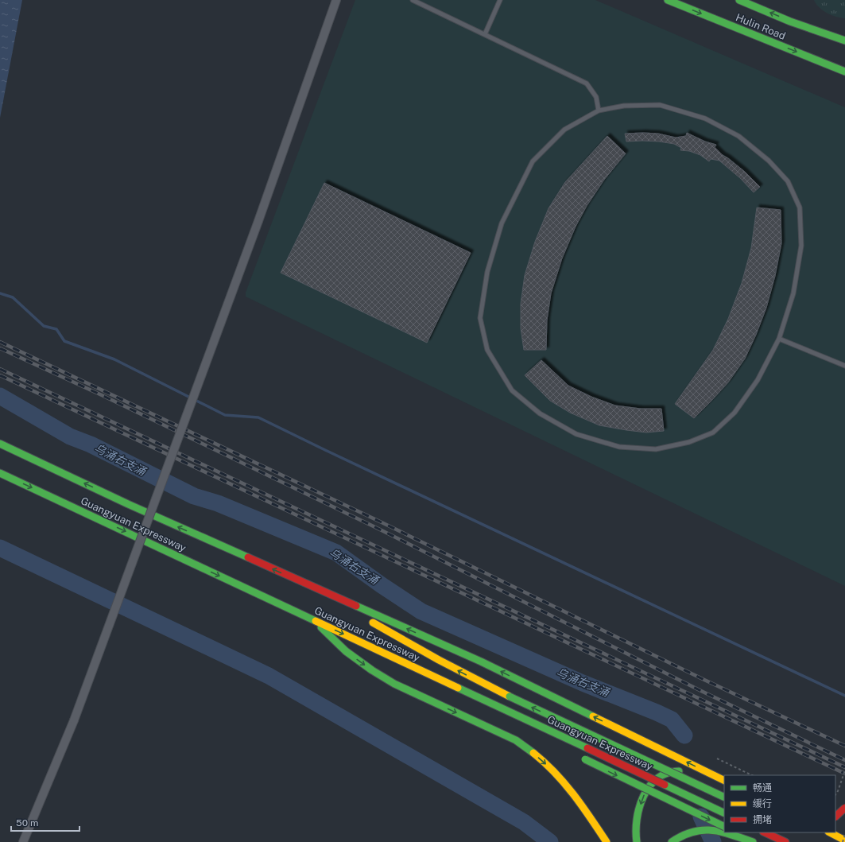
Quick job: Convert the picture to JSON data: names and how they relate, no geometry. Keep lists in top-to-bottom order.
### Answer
{
  "streets": {
    "main road": ["Hulin Road", "Guangyuan Expressway"]
  },
  "water": ["乌涌右支涌"],
  "legend": ["畅通", "缓行", "拥堵"],
  "scale_bar": "50 m"
}
